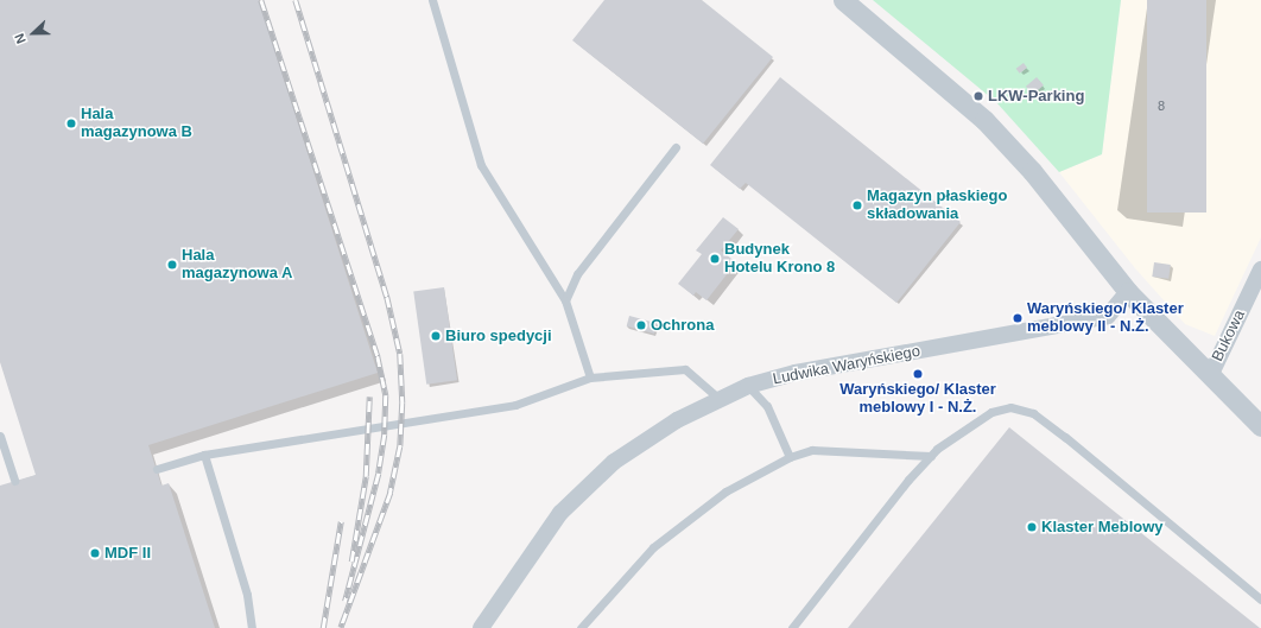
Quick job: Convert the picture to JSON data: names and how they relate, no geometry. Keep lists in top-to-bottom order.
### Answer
{
  "streets": {
    "street": ["Bukowa", "Ludwika Waryńskiego"]
  },
  "places": [
    "LKW-Parking",
    "Hala magazynowa B",
    "Magazyn płaskiego składowania",
    "Budynek Hotelu Krono 8",
    "Hala magazynowa A",
    "Waryńskiego/ Klaster meblowy II - N.Ż.",
    "Ochrona",
    "Biuro spedycji",
    "Waryńskiego/ Klaster meblowy I - N.Ż.",
    "Klaster Meblowy",
    "MDF II"
  ],
  "house_numbers": ["8"],
  "north": "left"
}
